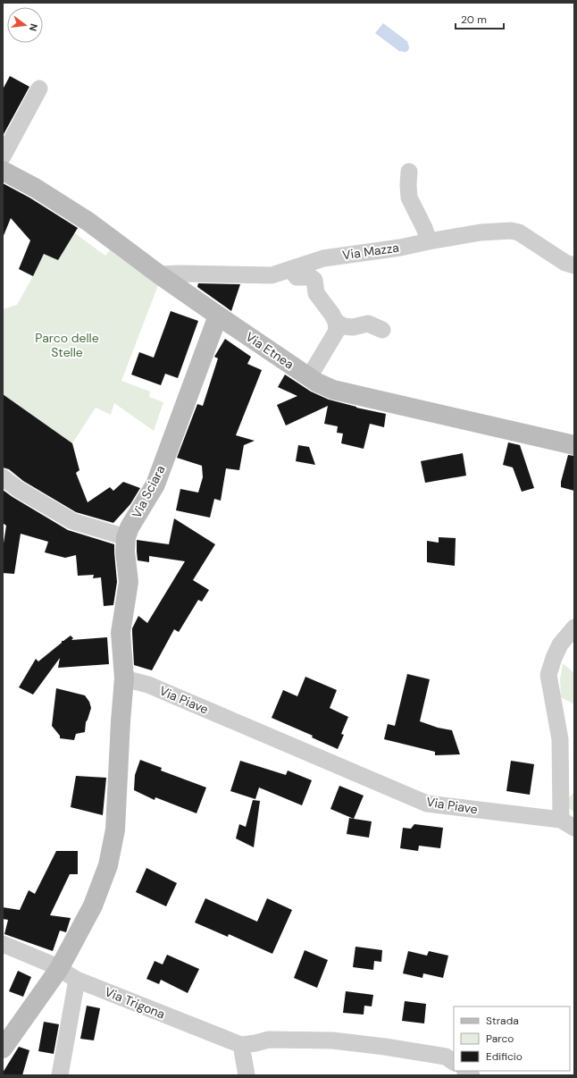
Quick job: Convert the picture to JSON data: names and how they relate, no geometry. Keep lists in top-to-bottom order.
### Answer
{
  "streets": {
    "street": [
      "Via Mazza",
      "Via Etnea",
      "Via Sciara",
      "Via Piave",
      "Via Trigona"
    ]
  },
  "crossings": [
    ["Via Mazza", "Via Etnea"],
    ["Via Etnea", "Via Sciara"]
  ],
  "parks": ["Parco delle Stelle"],
  "legend": ["Strada", "Parco", "Edificio"],
  "scale_bar": "20 m",
  "north": "right"
}
